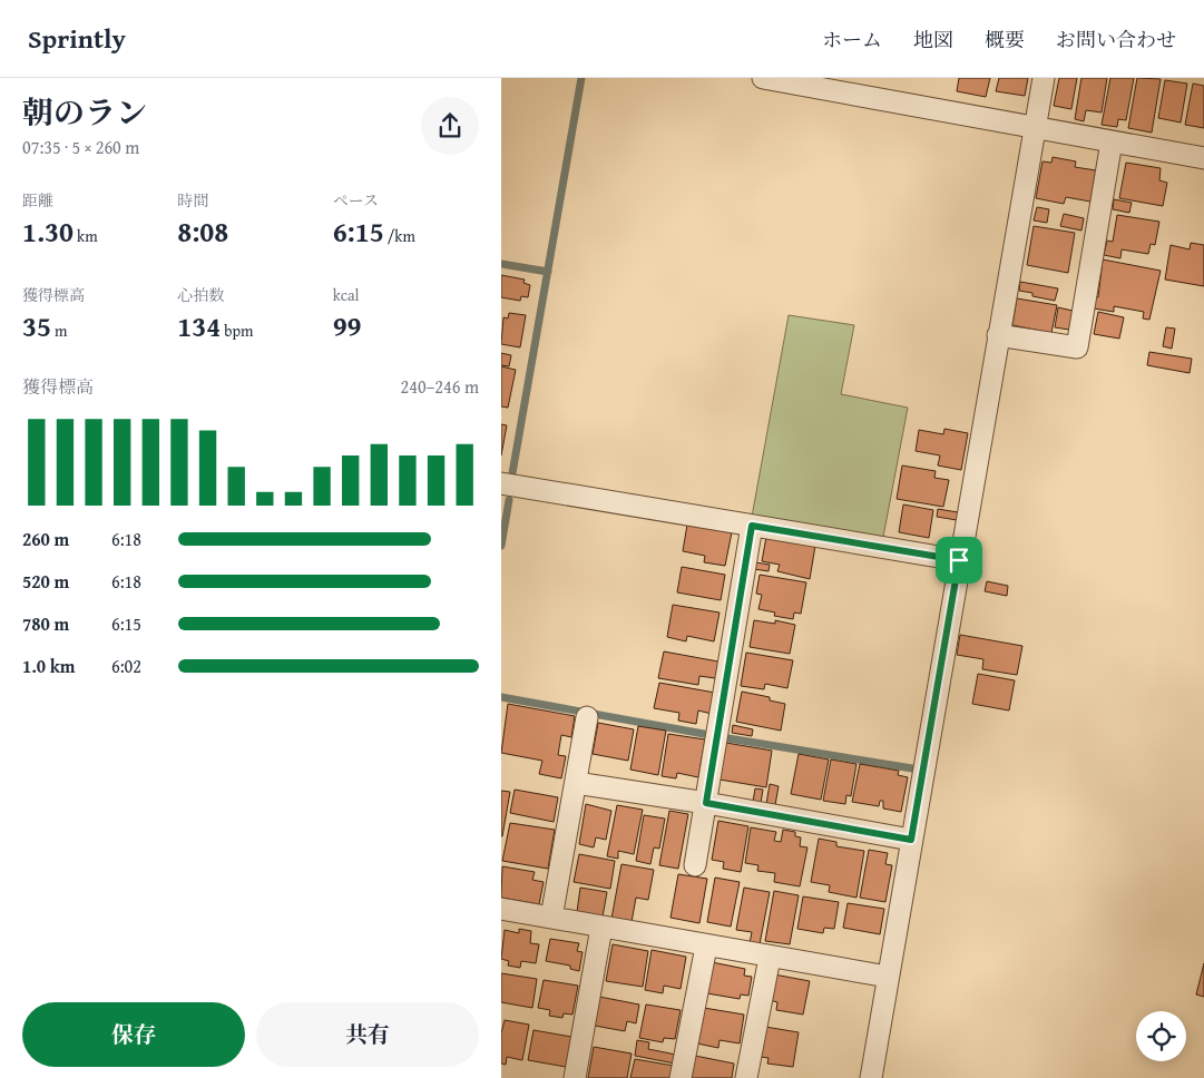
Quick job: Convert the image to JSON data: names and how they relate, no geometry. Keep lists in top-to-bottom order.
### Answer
{
  "page": {
    "header": "Sprintly",
    "nav": [
      "ホーム",
      "地図",
      "概要",
      "お問い合わせ"
    ],
    "heading": ["朝のラン", "07:35 · 5 × 260 m"],
    "stats": [
      ["距離", "1.30 km"],
      ["時間", "8:08"],
      ["ペース", "6:15 /km"],
      ["獲得標高", "35 m"],
      ["心拍数", "134 bpm"],
      ["kcal", "99"]
    ],
    "chart": ["獲得標高", "240–246 m"],
    "list": [
      {
        "name": "260 m",
        "note": "6:18"
      },
      {
        "name": "520 m",
        "note": "6:18"
      },
      {
        "name": "780 m",
        "note": "6:15"
      },
      {
        "name": "1.0 km",
        "note": "6:02"
      }
    ],
    "buttons": ["保存", "共有"]
  }
}
